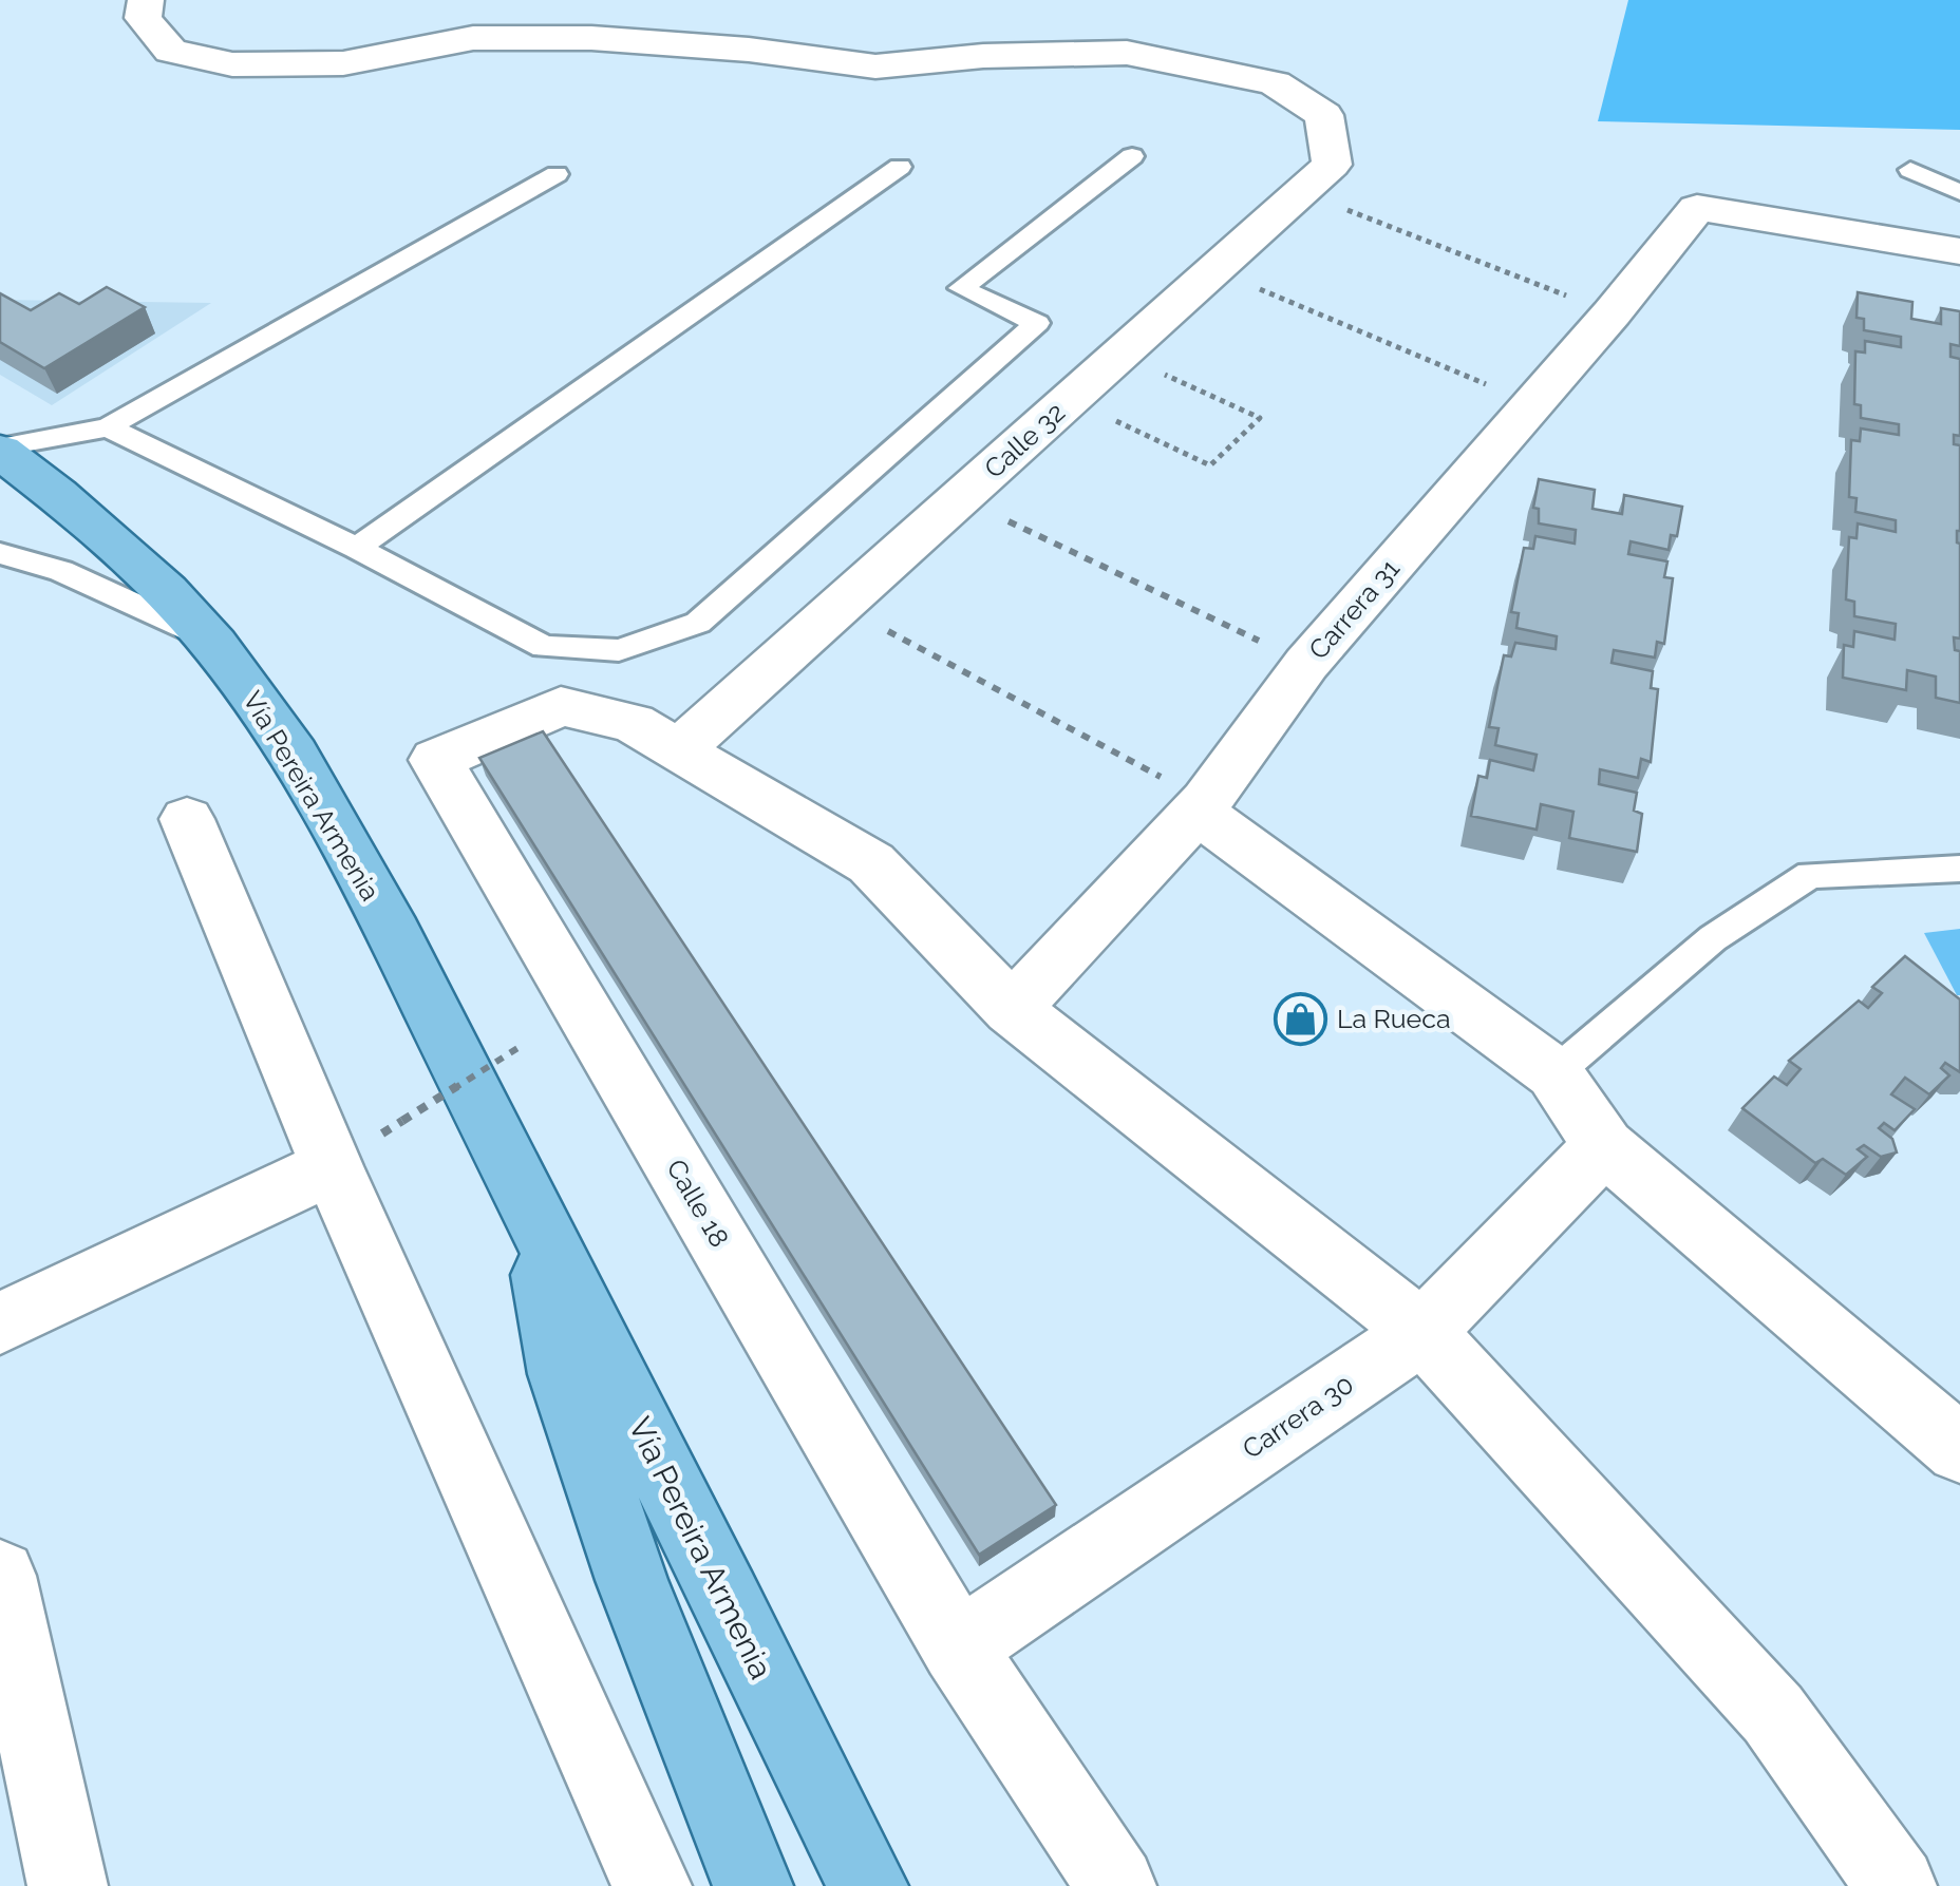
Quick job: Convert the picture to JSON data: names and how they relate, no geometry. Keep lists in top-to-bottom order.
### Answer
{
  "streets": {
    "main road": ["Vía Pereira Armenia"],
    "street": [
      "Calle 32",
      "Carrera 31",
      "Calle 18",
      "Carrera 30"
    ]
  },
  "crossings": [
    ["Calle 32", "Calle 18"],
    ["Calle 18", "Carrera 30"]
  ],
  "places": {
    "shop": ["La Rueca"]
  }
}
